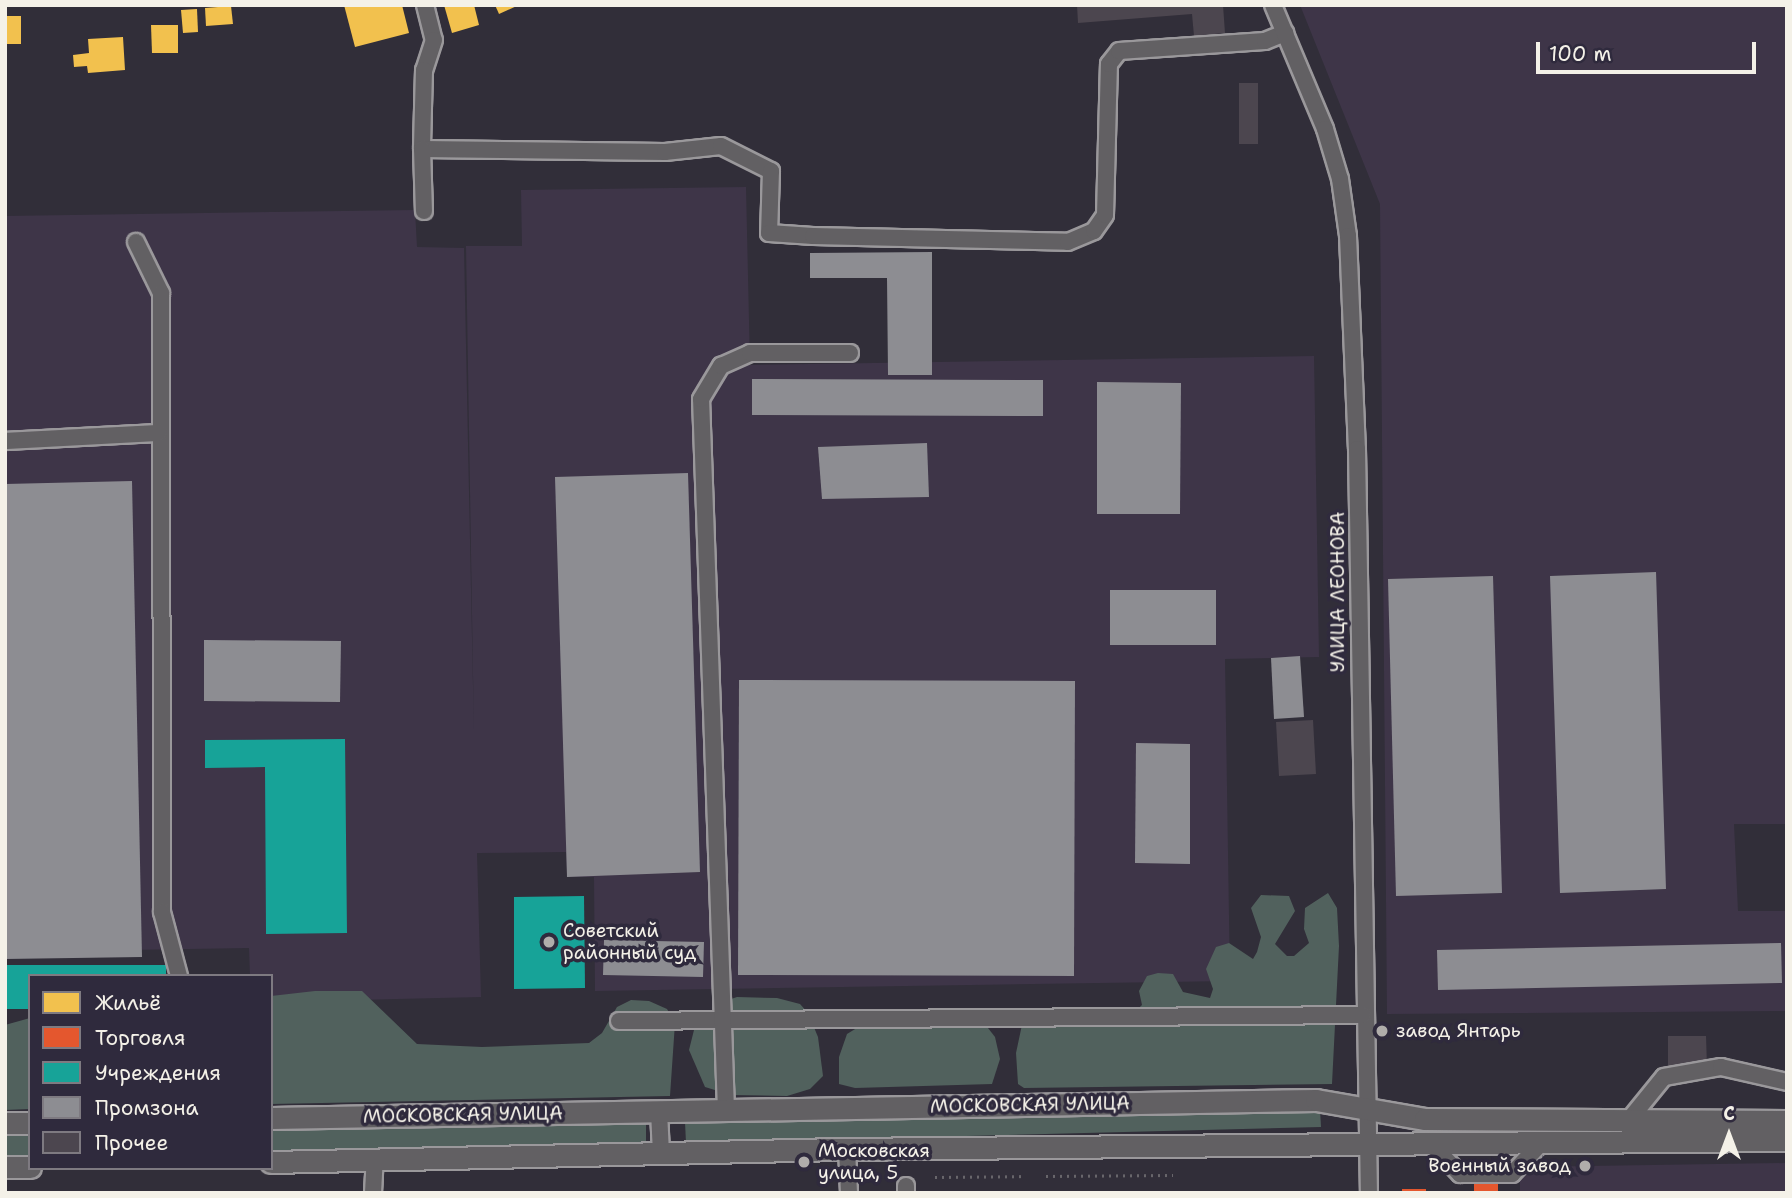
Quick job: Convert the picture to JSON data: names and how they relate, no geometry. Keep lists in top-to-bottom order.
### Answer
{
  "streets": {
    "main road": ["МОСКОВСКАЯ УЛИЦА"],
    "street": ["УЛИЦА ЛЕОНОВА"]
  },
  "crossings": [
    ["УЛИЦА ЛЕОНОВА", "МОСКОВСКАЯ УЛИЦА"]
  ],
  "places": [
    "Советский районный суд",
    "завод Янтарь",
    "Московская улица, 5",
    "Военный завод"
  ],
  "legend": [
    "Жильё",
    "Торговля",
    "Учреждения",
    "Промзона",
    "Прочее"
  ],
  "scale_bar": "100 m",
  "north": "top"
}
